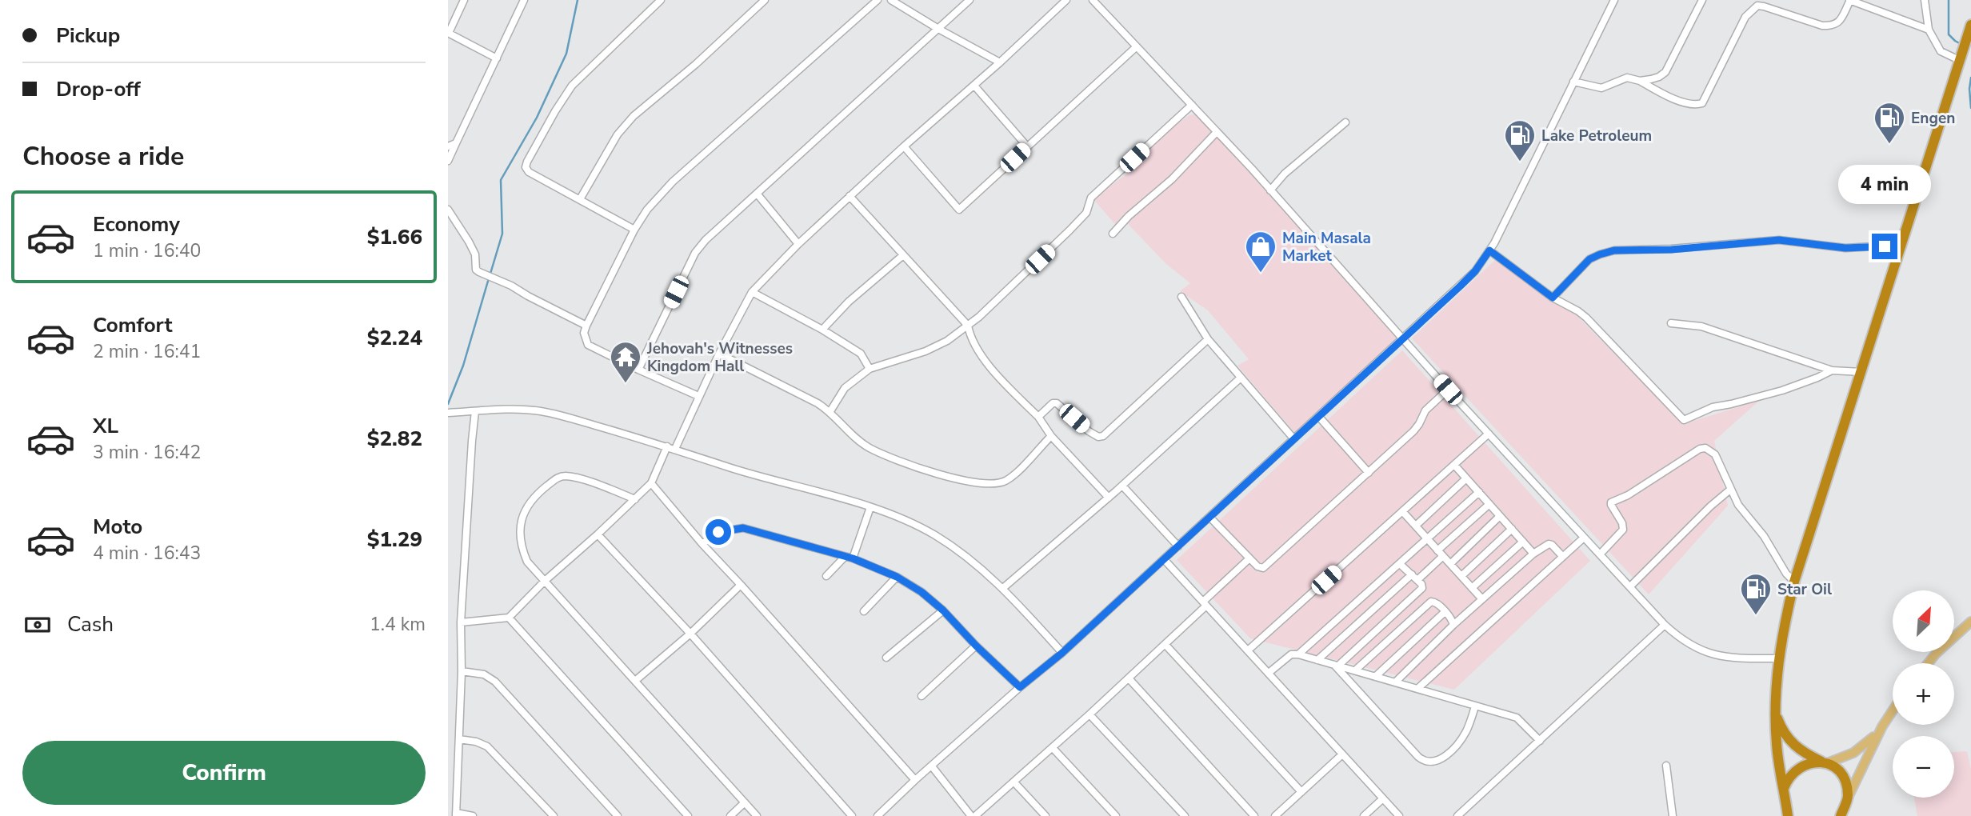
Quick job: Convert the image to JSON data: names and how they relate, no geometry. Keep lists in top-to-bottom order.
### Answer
{
  "places": {
    "fuel station": ["Engen", "Lake Petroleum", "Star Oil"],
    "shop": ["Main Masala Market"],
    "temple": ["Jehovah's Witnesses Kingdom Hall"]
  },
  "north": "top right",
  "page": {
    "banner": ["Pickup", "Drop-off"],
    "heading": "Choose a ride",
    "bubble": "4 min",
    "list": [
      {
        "name": "Economy",
        "note": "1 min · 16:40",
        "value": "$1.66"
      },
      {
        "name": "Comfort",
        "note": "2 min · 16:41",
        "value": "$2.24"
      },
      {
        "name": "XL",
        "note": "3 min · 16:42",
        "value": "$2.82"
      },
      {
        "name": "Moto",
        "note": "4 min · 16:43",
        "value": "$1.29"
      }
    ],
    "map_buttons": ["+", "−"],
    "pay": ["Cash", "1.4 km"],
    "buttons": "Confirm"
  }
}
